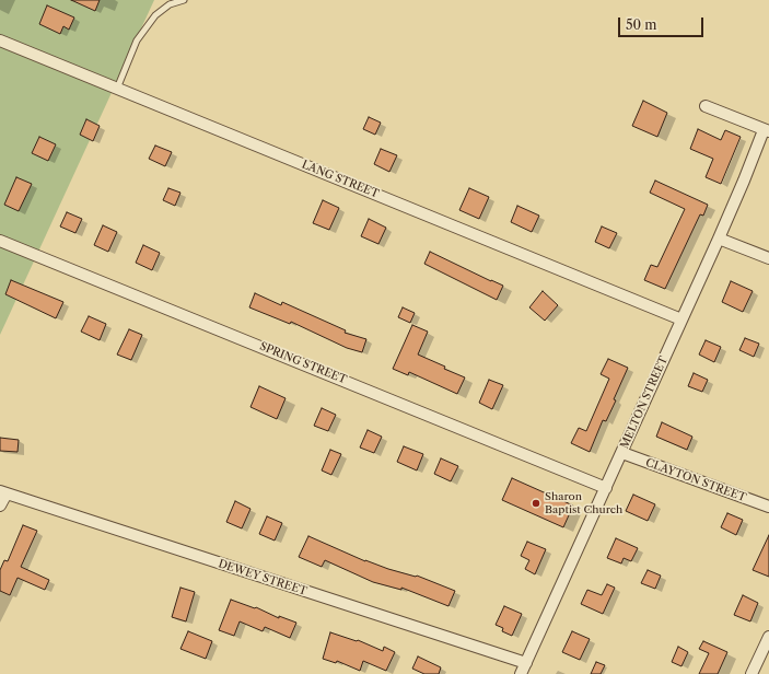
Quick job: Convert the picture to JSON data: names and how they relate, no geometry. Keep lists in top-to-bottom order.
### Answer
{
  "streets": {
    "street": [
      "LANG STREET",
      "SPRING STREET",
      "MELTON STREET",
      "CLAYTON STREET",
      "DEWEY STREET"
    ]
  },
  "crossings": [
    ["LANG STREET", "MELTON STREET"],
    ["SPRING STREET", "MELTON STREET"],
    ["MELTON STREET", "CLAYTON STREET"],
    ["MELTON STREET", "DEWEY STREET"]
  ],
  "places": ["Sharon Baptist Church"],
  "scale_bar": "50 m"
}
